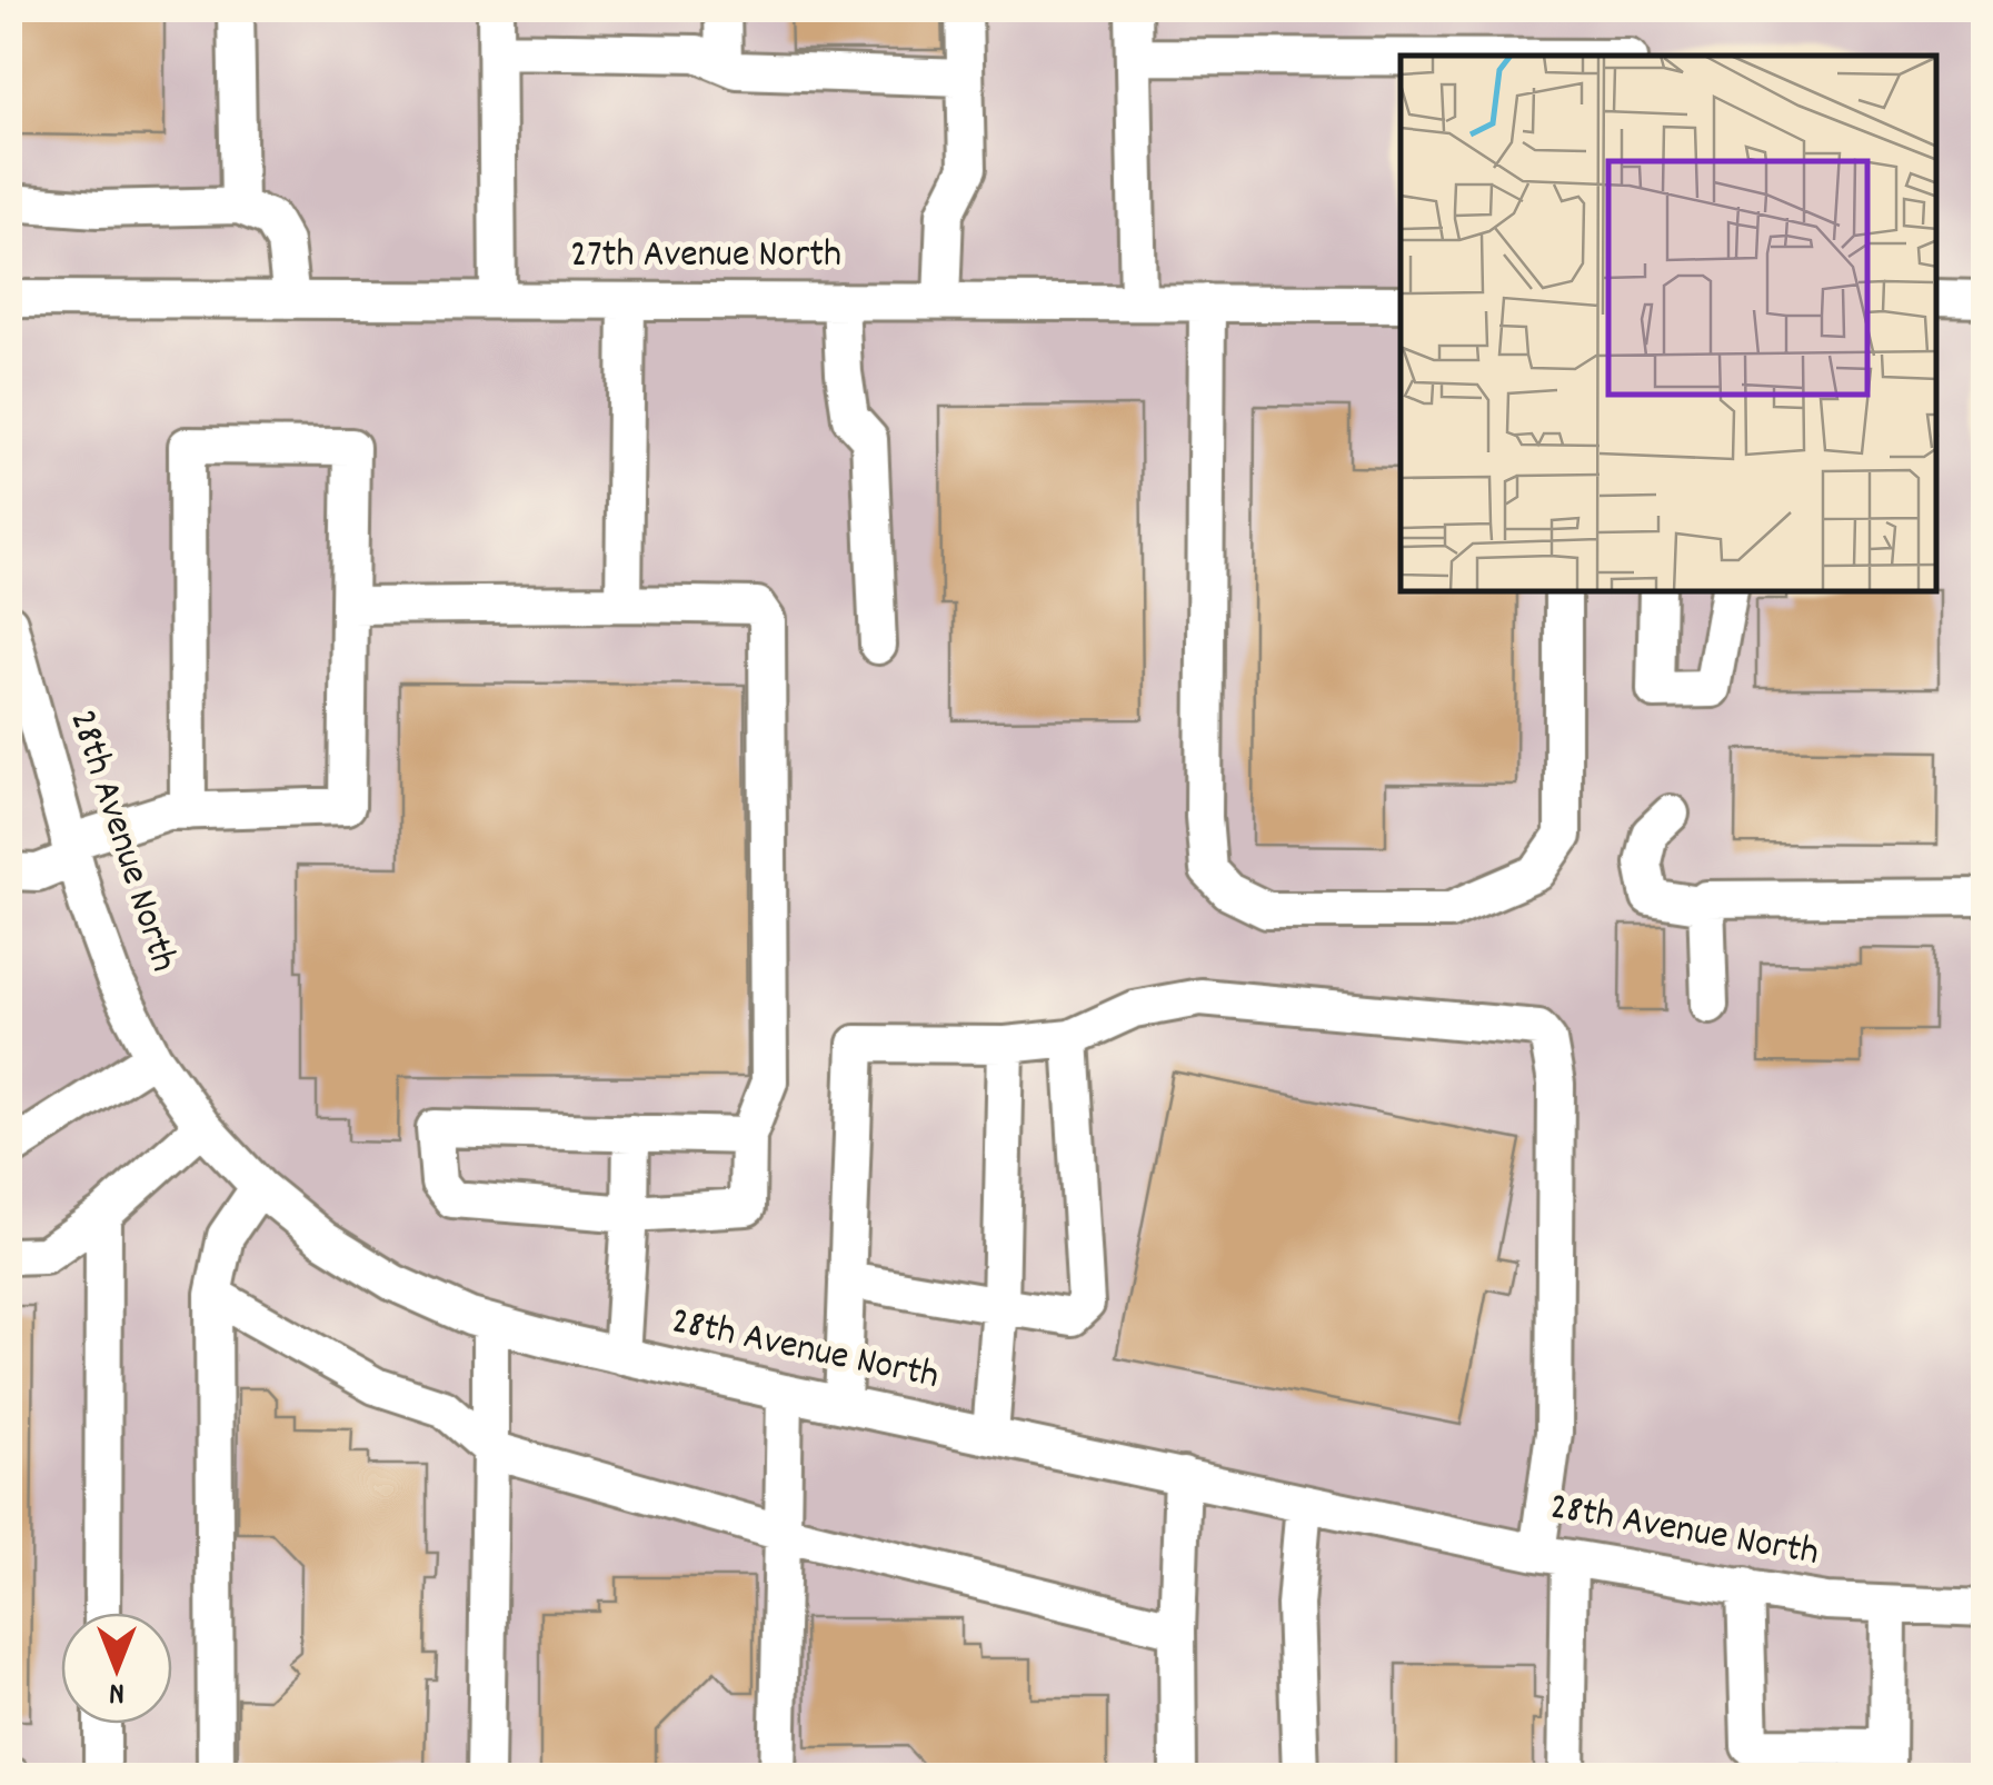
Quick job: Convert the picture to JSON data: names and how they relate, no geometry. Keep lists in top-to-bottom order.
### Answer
{
  "streets": {
    "street": ["27th Avenue North", "28th Avenue North"]
  },
  "north": "bottom"
}
